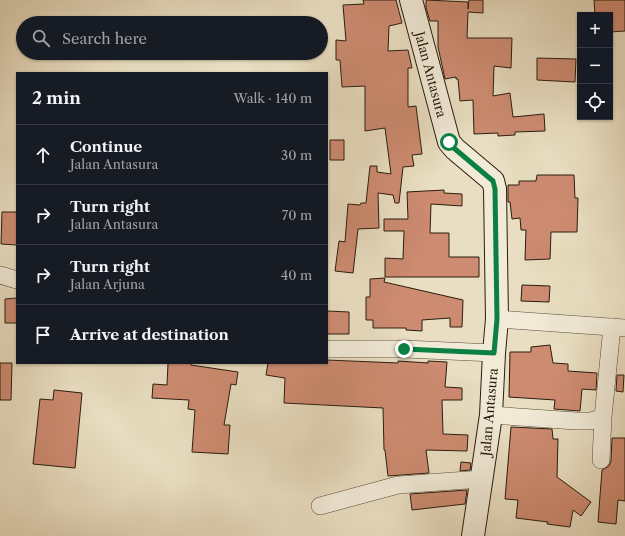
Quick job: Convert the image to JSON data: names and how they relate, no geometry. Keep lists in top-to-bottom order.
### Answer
{
  "streets": {
    "main road": ["Jalan Antasura"]
  },
  "page": {
    "map_buttons": ["+", "−"],
    "search": "Search here",
    "heading": ["2 min", "Walk · 140 m"],
    "list": [
      ["Continue", "Jalan Antasura", "30 m"],
      ["Turn right", "Jalan Antasura", "70 m"],
      ["Turn right", "Jalan Arjuna", "40 m"],
      "Arrive at destination"
    ]
  }
}
